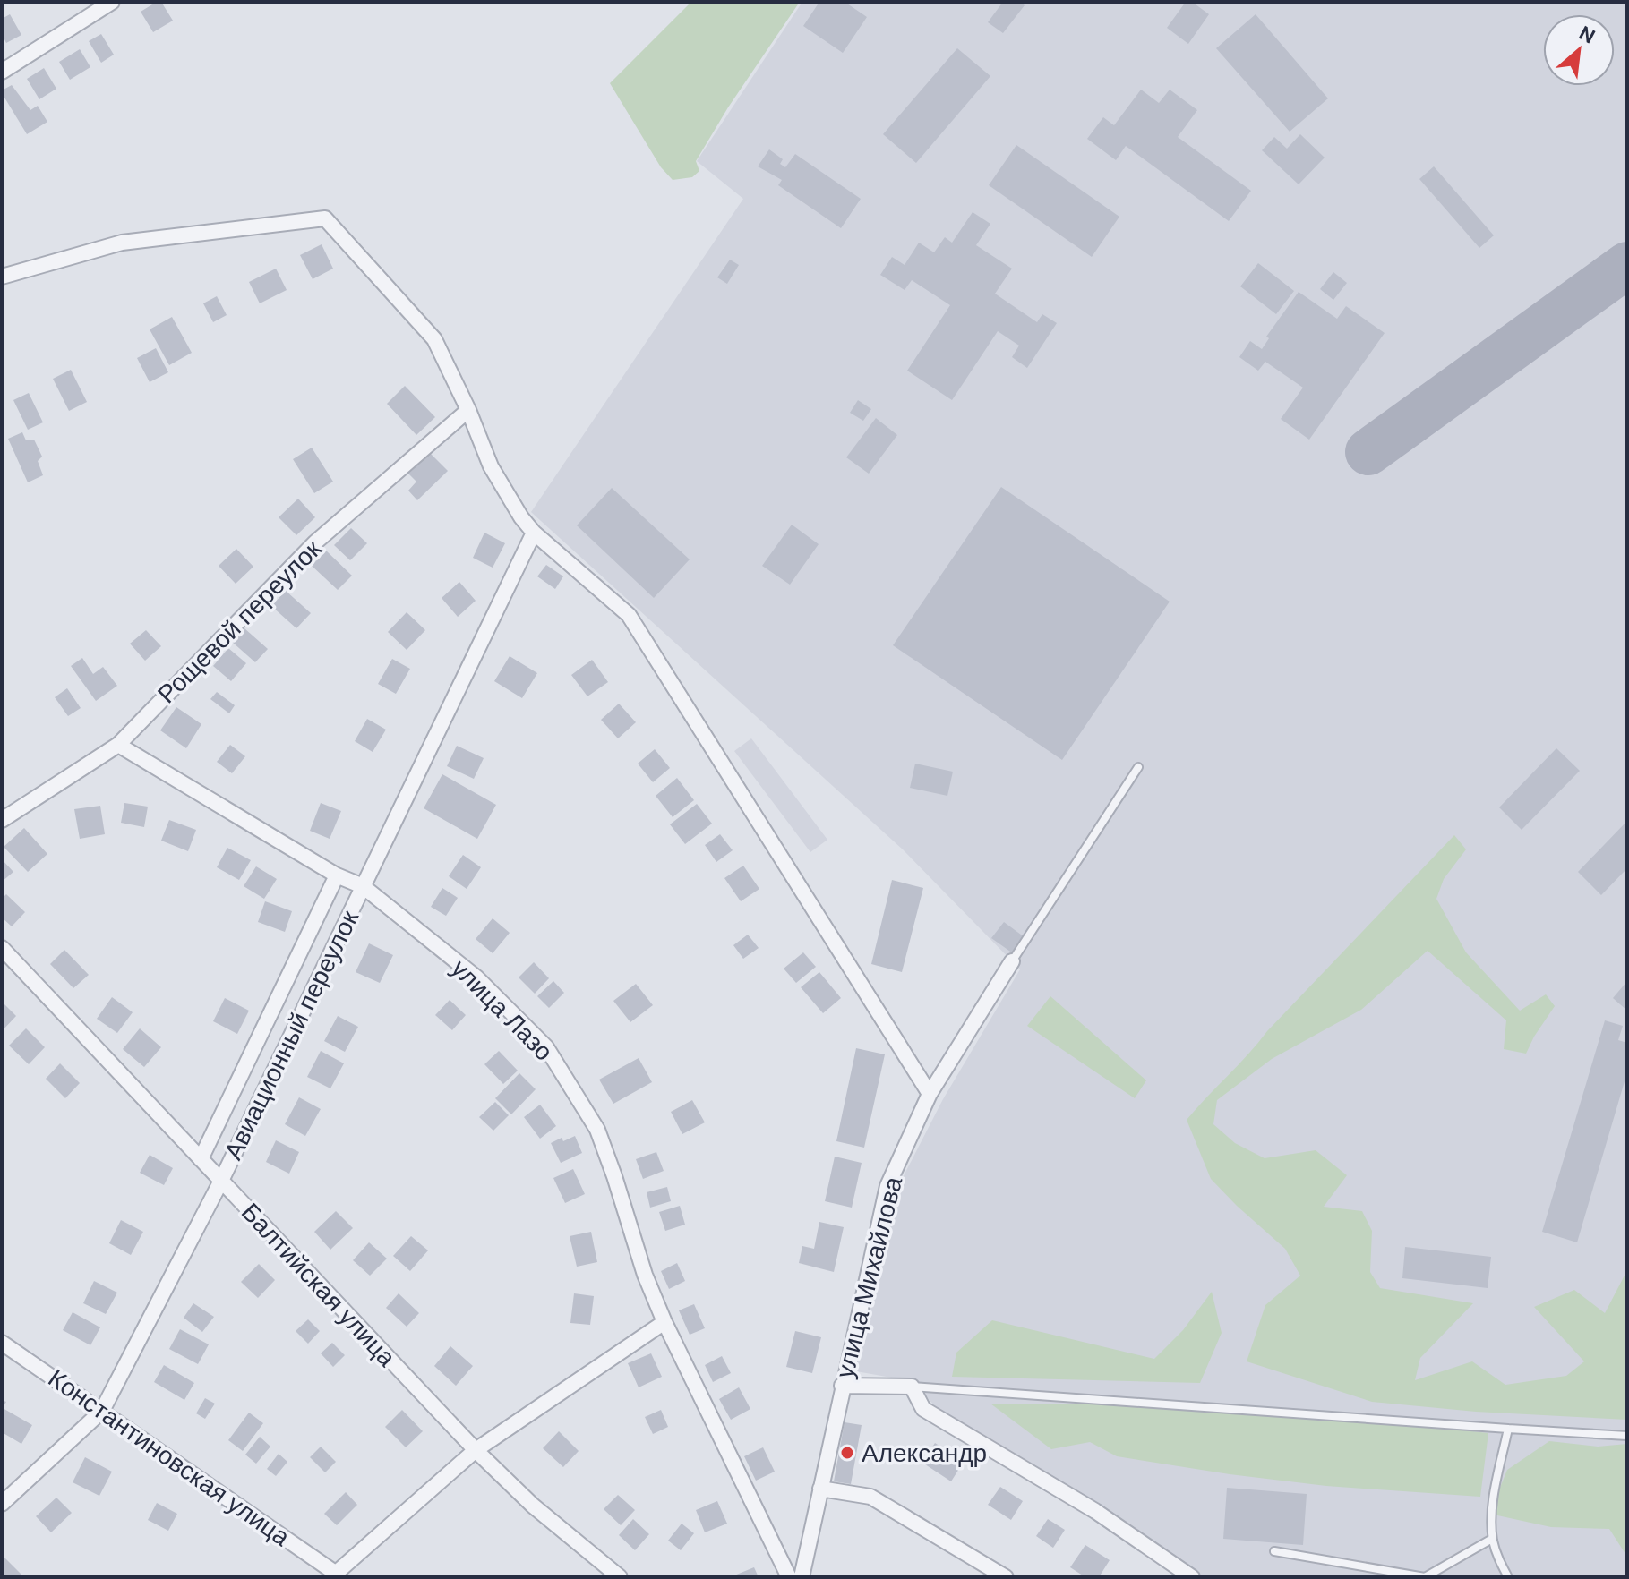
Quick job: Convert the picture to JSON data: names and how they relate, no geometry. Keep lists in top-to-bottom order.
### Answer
{
  "streets": {
    "street": [
      "Рощевой переулок",
      "улица Лазо",
      "Авиационный переулок",
      "улица Михайлова",
      "Балтийская улица",
      "Константиновская улица"
    ]
  },
  "crossings": [
    ["Рощевой переулок", "улица Лазо"],
    ["улица Лазо", "Авиационный переулок"],
    ["Авиационный переулок", "Балтийская улица"],
    ["Авиационный переулок", "Константиновская улица"]
  ],
  "places": ["Александр"],
  "north": "top right"
}
